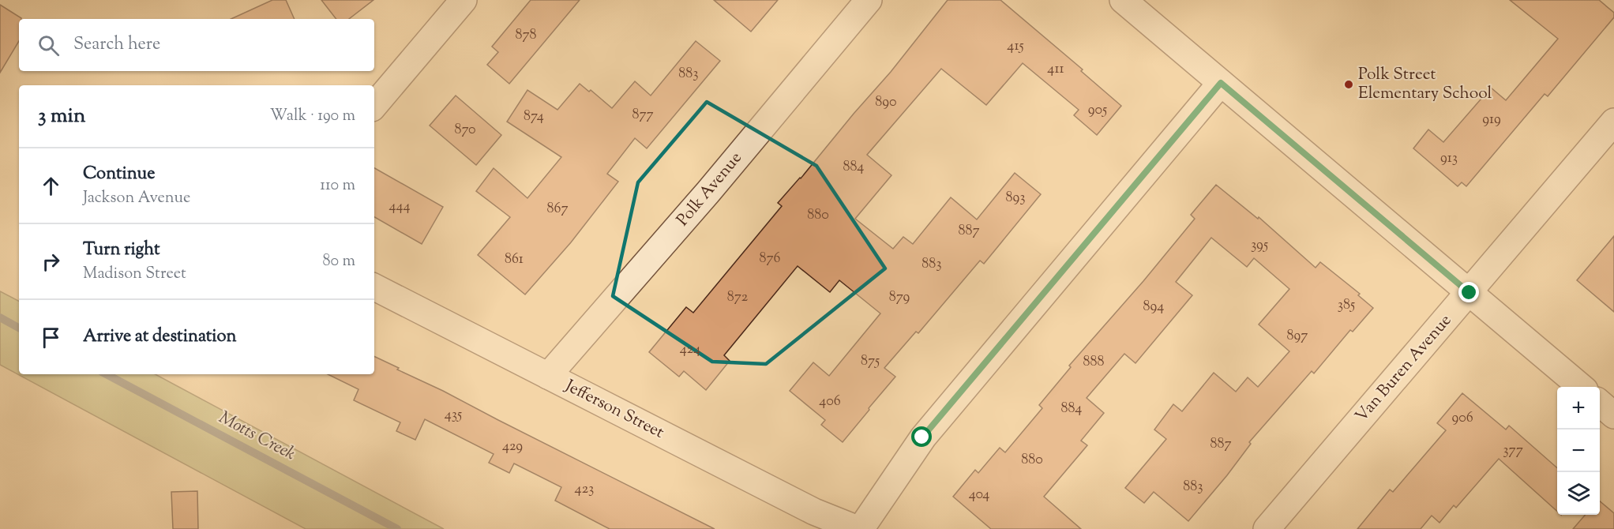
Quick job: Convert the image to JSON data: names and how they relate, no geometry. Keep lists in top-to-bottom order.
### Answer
{
  "streets": {
    "street": ["Polk Avenue", "Van Buren Avenue", "Jefferson Street"]
  },
  "crossings": [
    ["Polk Avenue", "Jefferson Street"]
  ],
  "water": ["Motts Creek"],
  "places": ["Polk Street Elementary School"],
  "house_numbers": [
    "878",
    "415",
    "411",
    "883",
    "890",
    "905",
    "877",
    "874",
    "919",
    "870",
    "913",
    "884",
    "893",
    "444",
    "867",
    "880",
    "887",
    "395",
    "876",
    "861",
    "883",
    "872",
    "879",
    "385",
    "894",
    "897",
    "424",
    "875",
    "888",
    "406",
    "884",
    "435",
    "906",
    "887",
    "429",
    "377",
    "880",
    "883",
    "423",
    "404"
  ],
  "page": {
    "search": "Search here",
    "heading": ["3 min", "Walk · 190 m"],
    "list": [
      ["Continue", "Jackson Avenue", "110 m"],
      ["Turn right", "Madison Street", "80 m"],
      "Arrive at destination"
    ],
    "map_buttons": ["+", "−"]
  }
}
